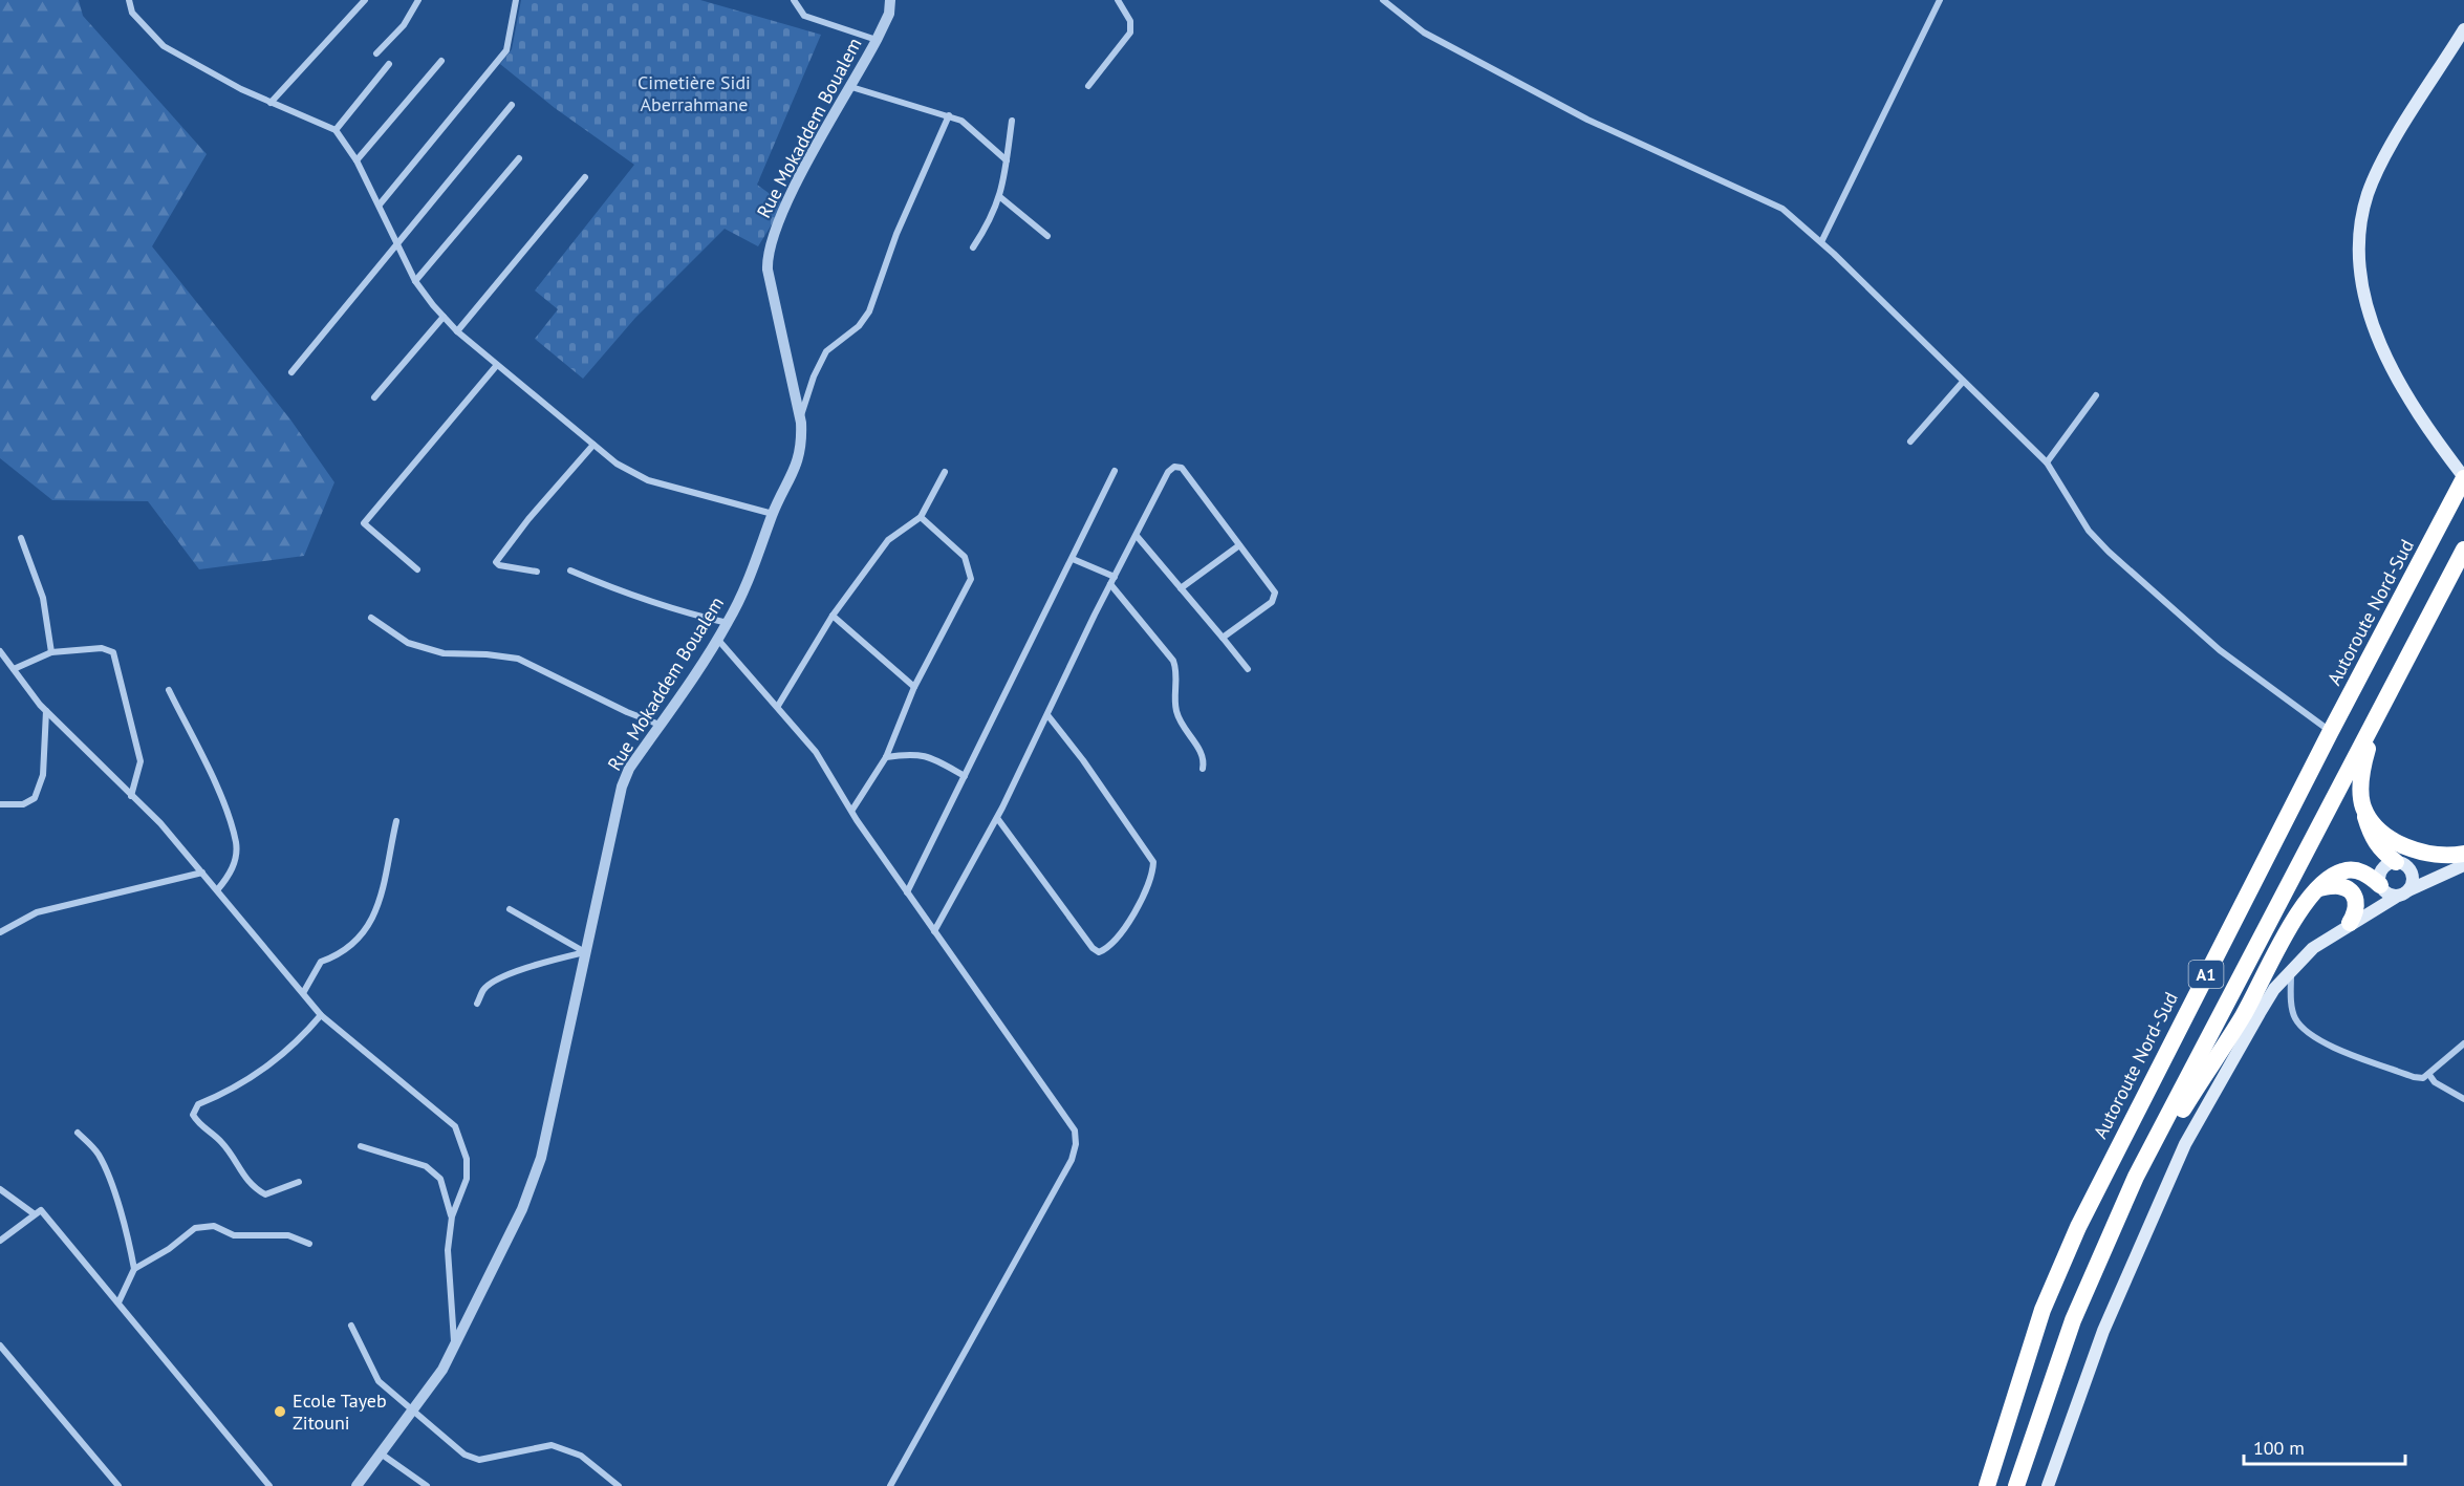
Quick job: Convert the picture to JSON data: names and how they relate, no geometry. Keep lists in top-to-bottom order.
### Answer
{
  "streets": {
    "highway": ["Autoroute Nord-Sud", "A1"],
    "street": ["Rue Mokaddem Boualem"]
  },
  "parks": ["Cimetière Sidi Aberrahmane"],
  "places": ["Ecole Tayeb Zitouni"],
  "scale_bar": "100 m"
}
